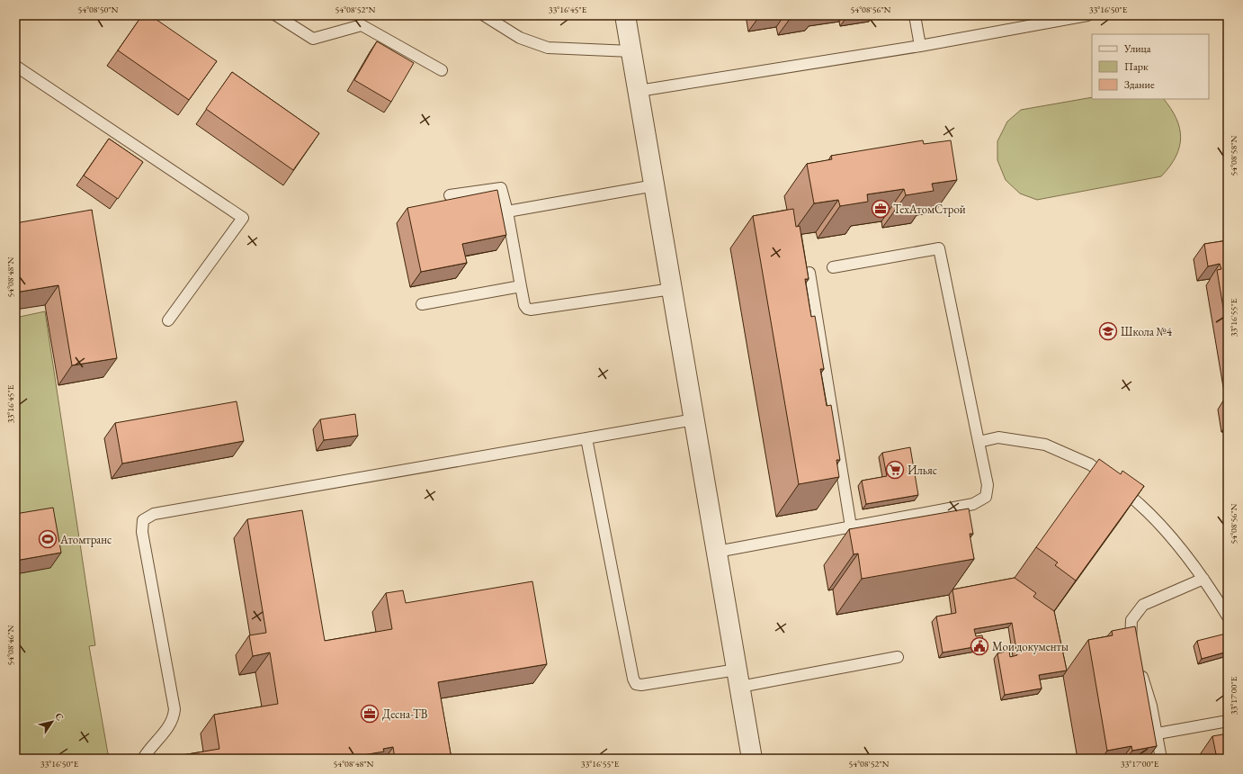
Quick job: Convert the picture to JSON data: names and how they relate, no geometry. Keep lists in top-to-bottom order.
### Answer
{
  "places": {
    "office": ["ТехАтомСтрой", "Десна-ТВ"],
    "school or university": ["Школа №4"],
    "supermarket": ["Ильяс"],
    "sports": ["Атомтранс"],
    "public building": ["Мои документы"]
  },
  "legend": ["Улица", "Парк", "Здание"],
  "north": "top right",
  "coordinates": [
    "54°08'50\"N",
    "54°08'52\"N",
    "33°16'45\"E",
    "54°08'56\"N",
    "33°16'50\"E",
    "54°08'58\"N",
    "54°08'48\"N",
    "33°16'55\"E",
    "54°08'46\"N",
    "33°17'00\"E"
  ]
}
